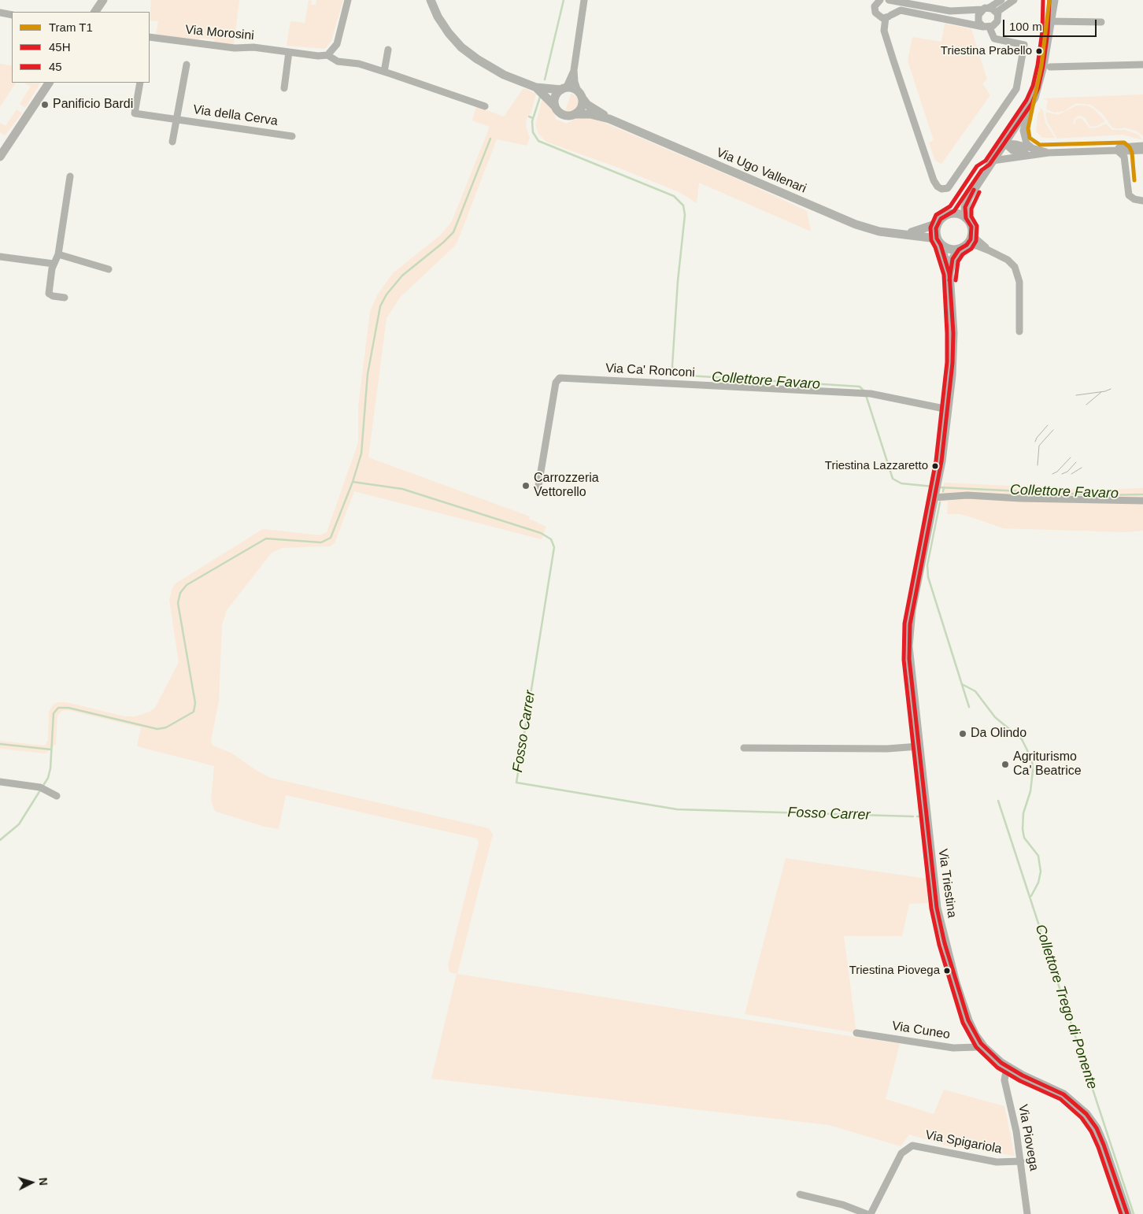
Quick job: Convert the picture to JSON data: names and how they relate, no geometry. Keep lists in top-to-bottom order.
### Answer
{
  "streets": {
    "street": [
      "Via Morosini",
      "Via della Cerva",
      "Via Ugo Vallenari",
      "Via Ca' Ronconi",
      "Via Triestina",
      "Via Cuneo",
      "Via Piovega",
      "Via Spigariola"
    ]
  },
  "crossings": [
    ["Via Ugo Vallenari", "Via Triestina"],
    ["Via Ca' Ronconi", "Via Triestina"],
    ["Via Triestina", "Via Cuneo"],
    ["Via Triestina", "Via Piovega"],
    ["Via Piovega", "Via Spigariola"]
  ],
  "water": ["Collettore Favaro", "Fosso Carrer", "Collettore Trego di Ponente"],
  "places": [
    "Triestina Prabello",
    "Panificio Bardi",
    "Triestina Lazzaretto",
    "Carrozzeria Vettorello",
    "Da Olindo",
    "Agriturismo Ca' Beatrice",
    "Triestina Piovega"
  ],
  "lines": ["tram line T1", "transit line 45H", "transit line 45"],
  "legend": ["Tram T1", "45H", "45"],
  "scale_bar": "100 m",
  "north": "right"
}
